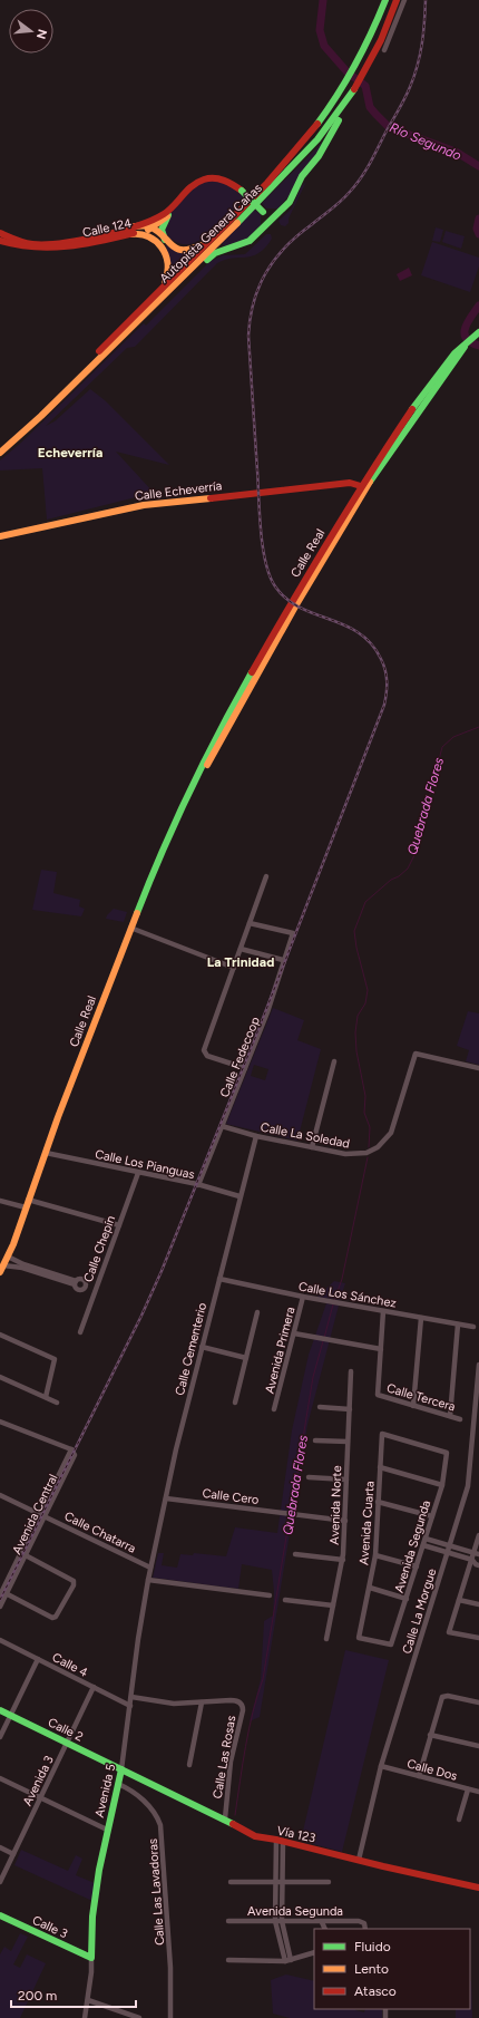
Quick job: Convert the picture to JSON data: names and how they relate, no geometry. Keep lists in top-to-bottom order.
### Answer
{
  "streets": {
    "main road": [
      "Calle 124",
      "Autopista General Cañas",
      "Calle Echeverría",
      "Calle Real",
      "Calle 2",
      "Avenida 5",
      "Vía 123",
      "Calle 3"
    ],
    "street": [
      "Calle Fedecoop",
      "Calle La Soledad",
      "Calle Los Pianguas",
      "Calle Chepín",
      "Calle Los Sánchez",
      "Calle Cementerio",
      "Avenida Primera",
      "Calle Tercera",
      "Calle Cero",
      "Avenida Norte",
      "Avenida Central",
      "Avenida Cuarta",
      "Calle Chatarra",
      "Avenida Segunda",
      "Calle La Morgue",
      "Calle 4",
      "Calle Las Rosas",
      "Calle Dos",
      "Avenida 3",
      "Calle Las Lavadoras"
    ]
  },
  "crossings": [
    ["Calle Echeverría", "Calle Real"],
    ["Calle Real", "Calle Los Pianguas"],
    ["Calle Fedecoop", "Calle La Soledad"],
    ["Calle Fedecoop", "Calle Los Pianguas"],
    ["Calle La Soledad", "Calle Cementerio"],
    ["Calle Los Pianguas", "Calle Chepín"],
    ["Calle Los Pianguas", "Calle Cementerio"],
    ["Calle Los Sánchez", "Calle Cementerio"],
    ["Calle Los Sánchez", "Avenida Primera"],
    ["Calle Cementerio", "Calle Cero"],
    ["Calle Cementerio", "Calle Chatarra"],
    ["Calle Cementerio", "Avenida 5"],
    ["Calle Cero", "Avenida Norte"],
    ["Avenida Central", "Calle Chatarra"],
    ["Avenida Cuarta", "Avenida Segunda"],
    ["Calle Chatarra", "Avenida 5"],
    ["Calle La Morgue", "Calle Dos"],
    ["Calle La Morgue", "Vía 123"],
    ["Calle 4", "Avenida 3"],
    ["Calle 4", "Avenida 5"],
    ["Calle 2", "Avenida 3"],
    ["Calle 2", "Avenida 5"],
    ["Calle 2", "Vía 123"],
    ["Calle Las Rosas", "Avenida 5"],
    ["Calle Las Rosas", "Vía 123"],
    ["Avenida 5", "Vía 123"],
    ["Avenida 5", "Calle Las Lavadoras"],
    ["Avenida 5", "Calle 3"]
  ],
  "districts": ["Echeverría", "La Trinidad"],
  "water": ["Río Segundo", "Quebrada Flores"],
  "legend": ["Fluido", "Lento", "Atasco"],
  "scale_bar": "200 m",
  "north": "right"
}
